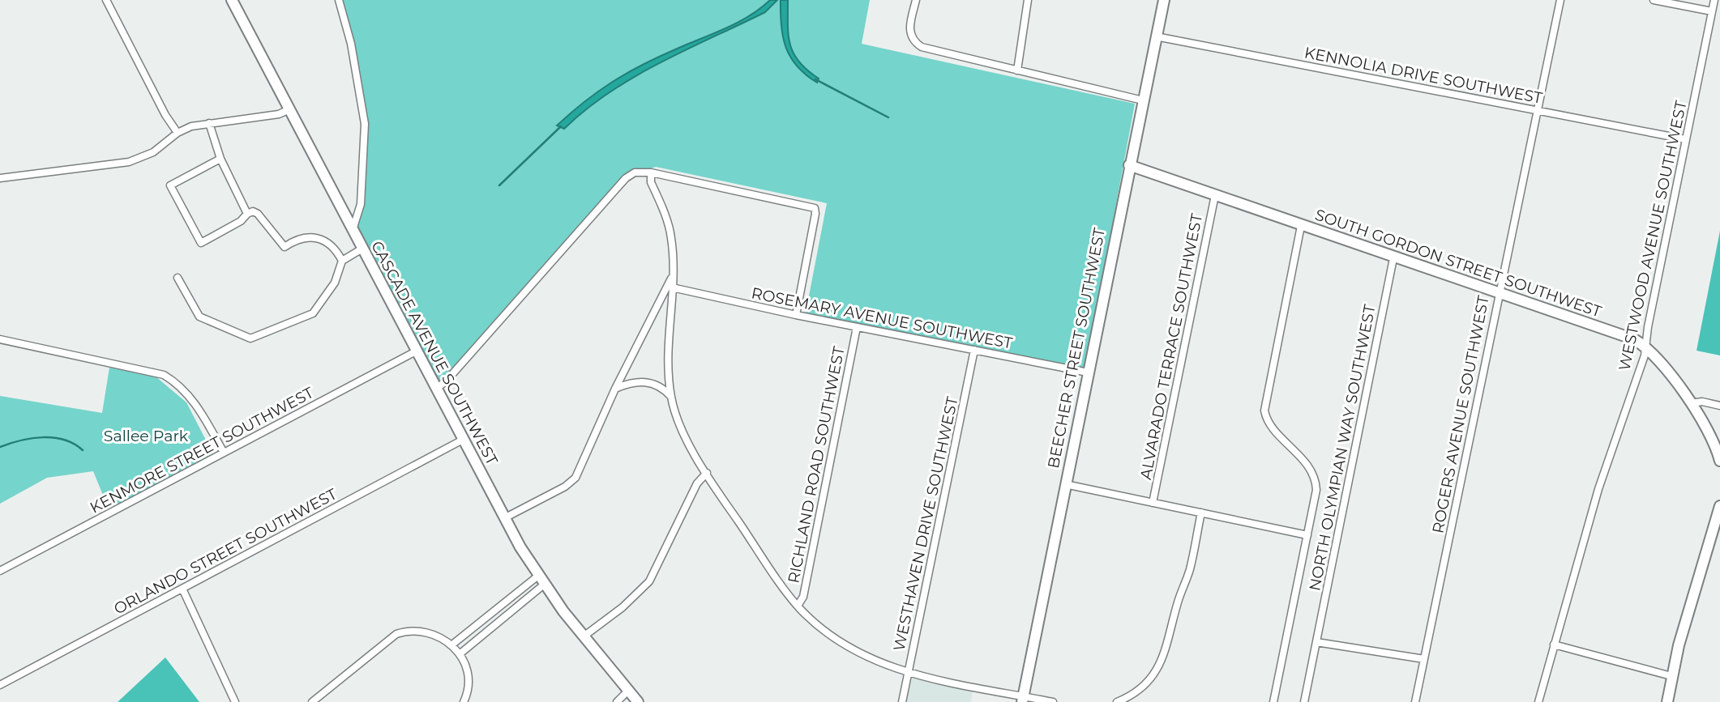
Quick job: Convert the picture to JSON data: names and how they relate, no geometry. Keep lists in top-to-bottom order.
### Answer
{
  "streets": {
    "street": [
      "KENNOLIA DRIVE SOUTHWEST",
      "WESTWOOD AVENUE SOUTHWEST",
      "SOUTH GORDON STREET SOUTHWEST",
      "ROSEMARY AVENUE SOUTHWEST",
      "ALVARADO TERRACE SOUTHWEST",
      "BEECHER STREET SOUTHWEST",
      "CASCADE AVENUE SOUTHWEST",
      "ROGERS AVENUE SOUTHWEST",
      "NORTH OLYMPIAN WAY SOUTHWEST",
      "KENMORE STREET SOUTHWEST",
      "RICHLAND ROAD SOUTHWEST",
      "WESTHAVEN DRIVE SOUTHWEST",
      "ORLANDO STREET SOUTHWEST"
    ]
  },
  "crossings": [
    ["KENNOLIA DRIVE SOUTHWEST", "WESTWOOD AVENUE SOUTHWEST"],
    ["KENNOLIA DRIVE SOUTHWEST", "BEECHER STREET SOUTHWEST"],
    ["KENNOLIA DRIVE SOUTHWEST", "ROGERS AVENUE SOUTHWEST"],
    ["WESTWOOD AVENUE SOUTHWEST", "SOUTH GORDON STREET SOUTHWEST"],
    ["SOUTH GORDON STREET SOUTHWEST", "ALVARADO TERRACE SOUTHWEST"],
    ["SOUTH GORDON STREET SOUTHWEST", "BEECHER STREET SOUTHWEST"],
    ["SOUTH GORDON STREET SOUTHWEST", "ROGERS AVENUE SOUTHWEST"],
    ["SOUTH GORDON STREET SOUTHWEST", "NORTH OLYMPIAN WAY SOUTHWEST"],
    ["ROSEMARY AVENUE SOUTHWEST", "BEECHER STREET SOUTHWEST"],
    ["ROSEMARY AVENUE SOUTHWEST", "RICHLAND ROAD SOUTHWEST"],
    ["ROSEMARY AVENUE SOUTHWEST", "WESTHAVEN DRIVE SOUTHWEST"],
    ["CASCADE AVENUE SOUTHWEST", "KENMORE STREET SOUTHWEST"],
    ["CASCADE AVENUE SOUTHWEST", "ORLANDO STREET SOUTHWEST"]
  ],
  "parks": ["Sallee Park"]
}
